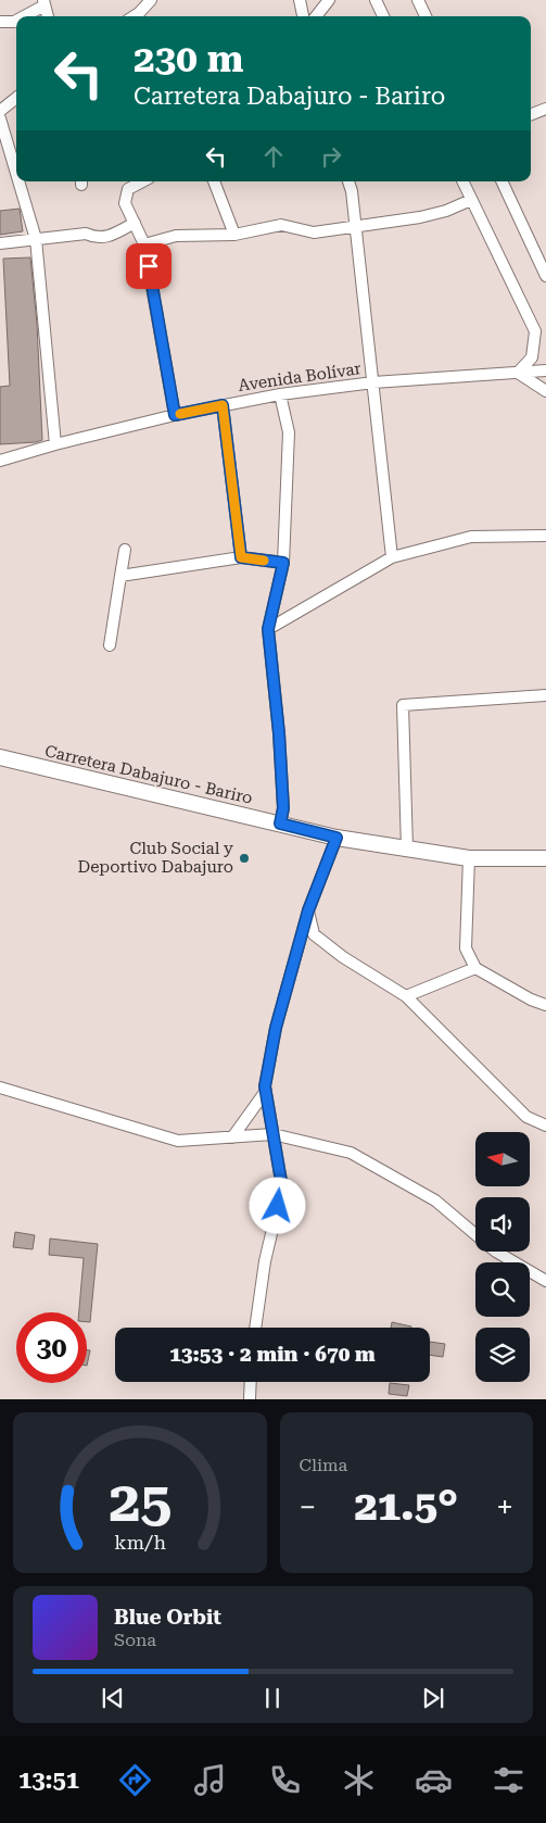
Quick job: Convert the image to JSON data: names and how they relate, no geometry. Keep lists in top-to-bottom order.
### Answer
{
  "streets": {
    "street": ["Avenida Bolívar", "Carretera Dabajuro - Bariro"]
  },
  "places": ["Club Social y Deportivo Dabajuro"],
  "north": "left",
  "page": {
    "turn": ["230 m", "Carretera Dabajuro - Bariro"],
    "limit": "30",
    "trip": "13:53 · 2 min · 670 m",
    "tile": "Clima",
    "heat": ["−", "21.5°", "+"],
    "song": ["Blue Orbit", "Sona"],
    "tabs": "13:51",
    "gauge": ["25", "km/h"]
  }
}
